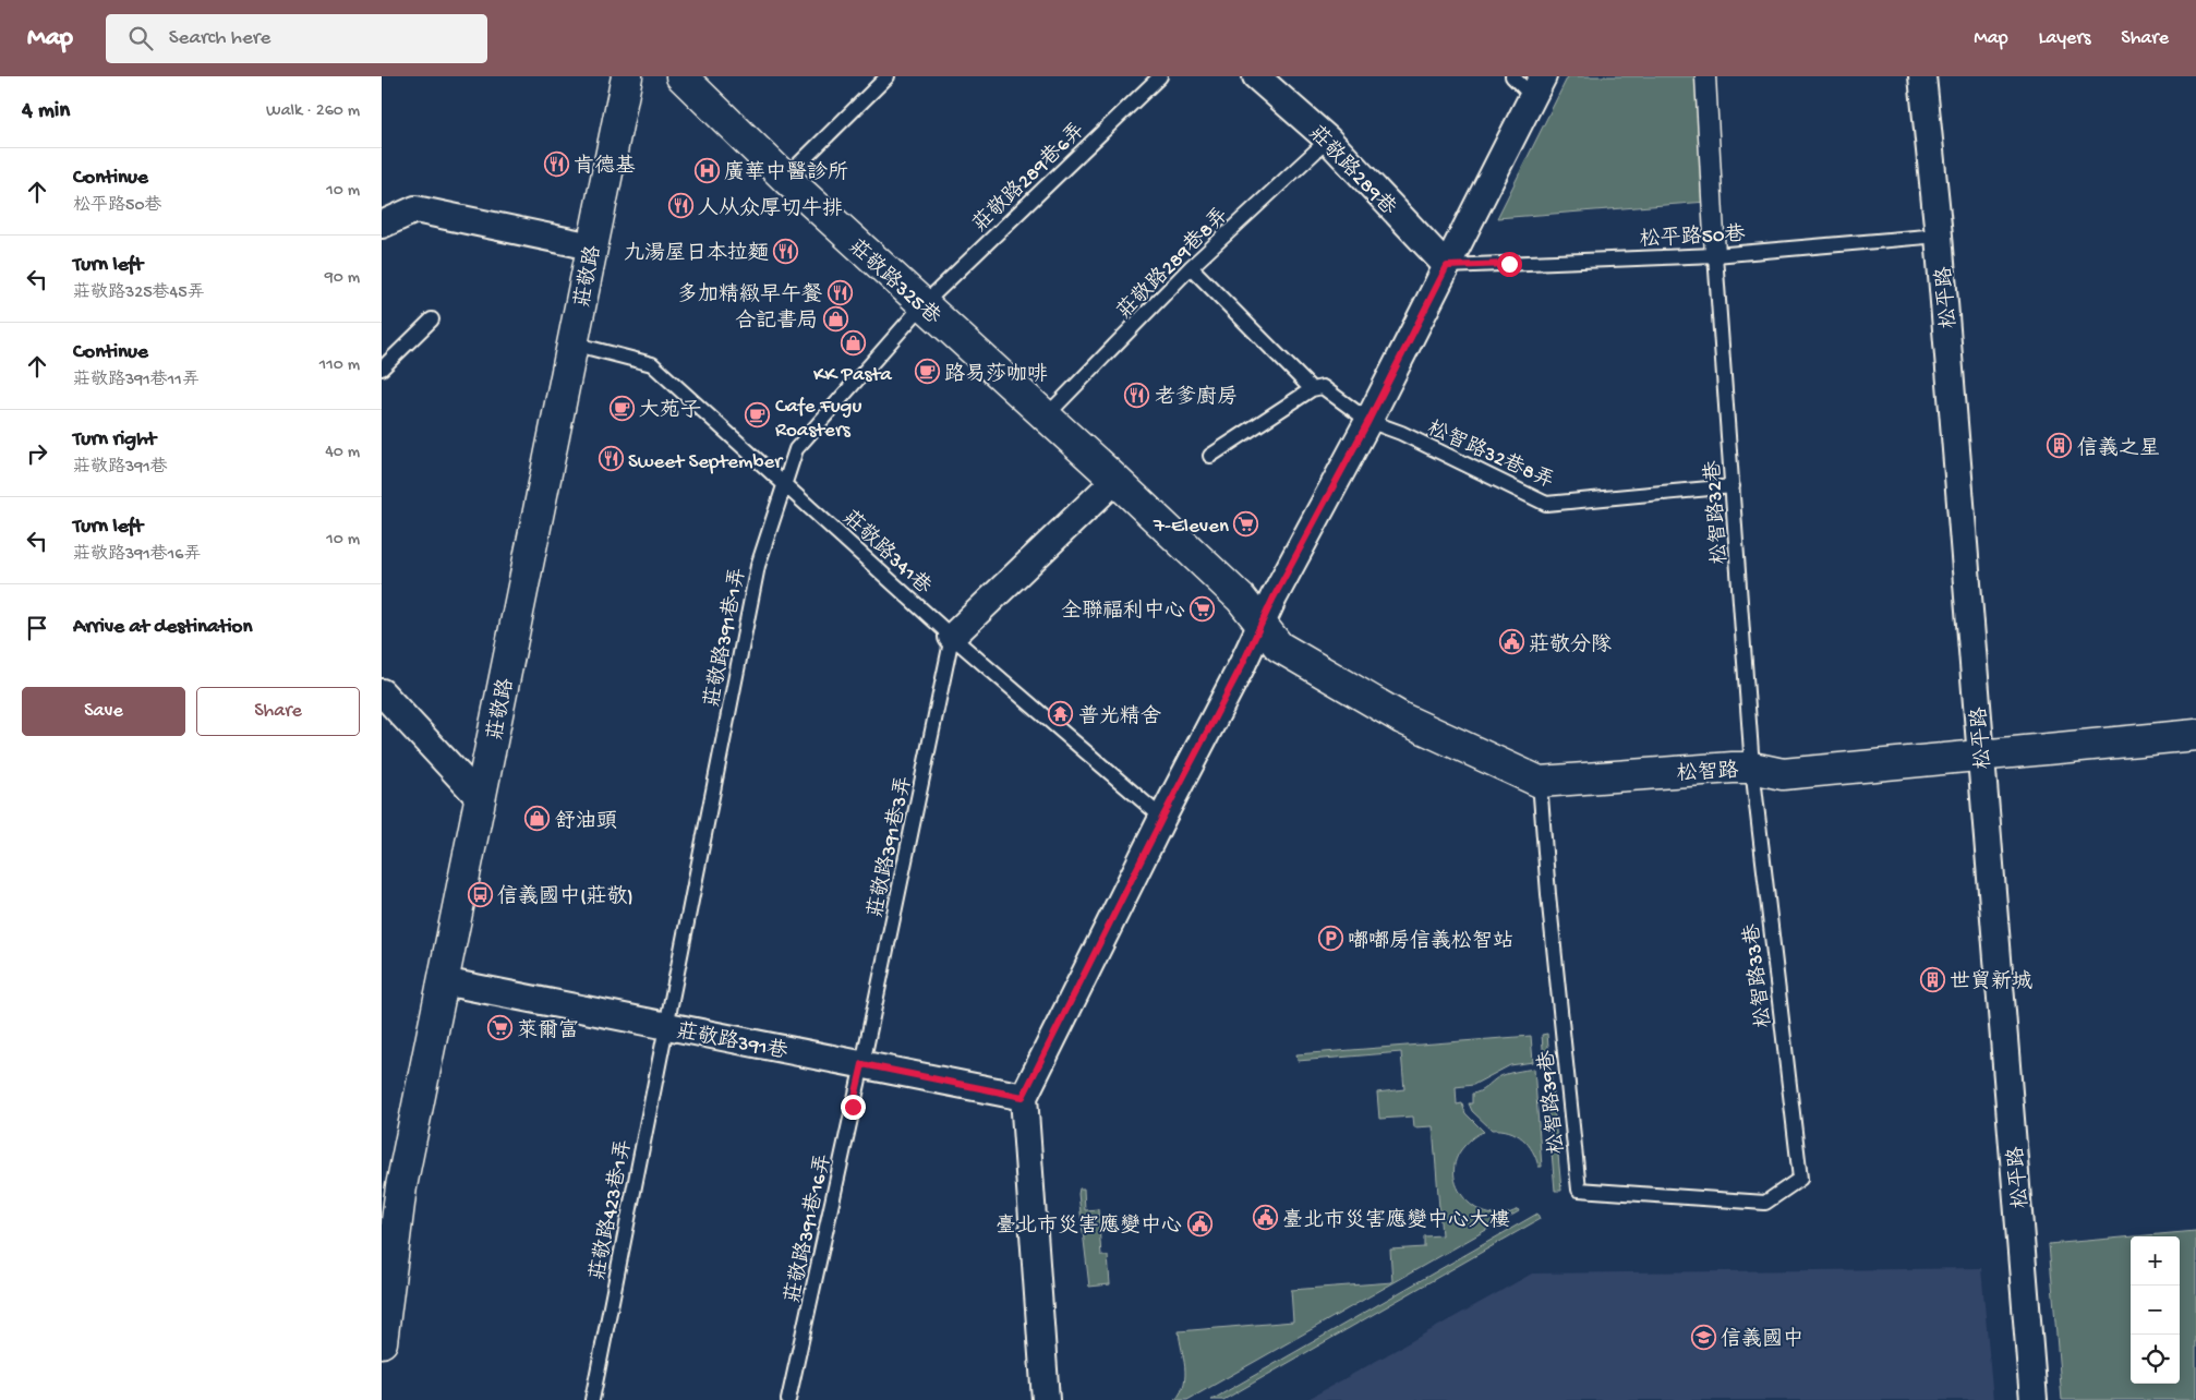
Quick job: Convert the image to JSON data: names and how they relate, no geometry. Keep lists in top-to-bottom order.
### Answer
{
  "streets": {
    "street": [
      "莊敬路289巷",
      "莊敬路",
      "莊敬路325巷",
      "松平路",
      "松智路",
      "莊敬路391巷"
    ],
    "lane": [
      "莊敬路289巷6弄",
      "松平路50巷",
      "莊敬路289巷8弄",
      "松智路32巷8弄",
      "松智路32巷",
      "莊敬路341巷",
      "莊敬路391巷1弄",
      "莊敬路391巷3弄",
      "松智路33巷",
      "松智路39巷",
      "莊敬路423巷1弄",
      "莊敬路391巷16弄"
    ]
  },
  "crossings": [
    ["莊敬路289巷", "松平路50巷"],
    ["莊敬路289巷", "莊敬路289巷8弄"],
    ["莊敬路289巷6弄", "莊敬路325巷"],
    ["莊敬路289巷6弄", "莊敬路391巷1弄"],
    ["松平路50巷", "松平路"],
    ["松平路50巷", "松智路32巷"],
    ["莊敬路289巷8弄", "莊敬路325巷"],
    ["莊敬路", "莊敬路341巷"],
    ["莊敬路", "莊敬路391巷"],
    ["莊敬路325巷", "莊敬路391巷1弄"],
    ["莊敬路325巷", "松智路"],
    ["松平路", "松智路"],
    ["松智路32巷8弄", "松智路32巷"],
    ["松智路32巷", "松智路"],
    ["松智路32巷", "松智路33巷"],
    ["莊敬路341巷", "莊敬路391巷1弄"],
    ["莊敬路341巷", "莊敬路391巷3弄"],
    ["莊敬路391巷1弄", "莊敬路391巷"],
    ["莊敬路391巷1弄", "莊敬路423巷1弄"],
    ["松智路", "松智路33巷"],
    ["松智路", "松智路39巷"],
    ["莊敬路391巷3弄", "莊敬路391巷"],
    ["莊敬路391巷3弄", "莊敬路391巷16弄"],
    ["松智路33巷", "松智路39巷"],
    ["莊敬路391巷", "莊敬路423巷1弄"],
    ["莊敬路391巷", "莊敬路391巷16弄"]
  ],
  "places": {
    "restaurant": [
      "肯德基",
      "人从众厚切牛排",
      "九湯屋日本拉麵",
      "多加精緻早午餐",
      "老爹廚房",
      "Sweet September"
    ],
    "hospital": ["廣華中醫診所"],
    "shop": ["合記書局", "KK Pasta", "舒油頭"],
    "cafe": ["路易莎咖啡", "大苑子", "Cafe Fugu Roasters"],
    "building": ["信義之星", "世貿新城"],
    "supermarket": ["7-Eleven", "全聯福利中心", "萊爾富"],
    "public building": ["莊敬分隊", "臺北市災害應變中心大樓", "臺北市災害應變中心"],
    "temple": ["普光精舍"],
    "bus stop": ["信義國中(莊敬)"],
    "parking": ["嘟嘟房信義松智站"],
    "school or university": ["信義國中"]
  },
  "page": {
    "header": "Map",
    "search": "Search here",
    "nav": ["Map", "Layers", "Share"],
    "heading": ["4 min", "Walk · 260 m"],
    "list": [
      ["Continue", "松平路50巷", "10 m"],
      ["Turn left", "莊敬路325巷45弄", "90 m"],
      ["Continue", "莊敬路391巷11弄", "110 m"],
      ["Turn right", "莊敬路391巷", "40 m"],
      ["Turn left", "莊敬路391巷16弄", "10 m"],
      "Arrive at destination"
    ],
    "buttons": ["Save", "Share"],
    "map_buttons": ["+", "−"]
  }
}
